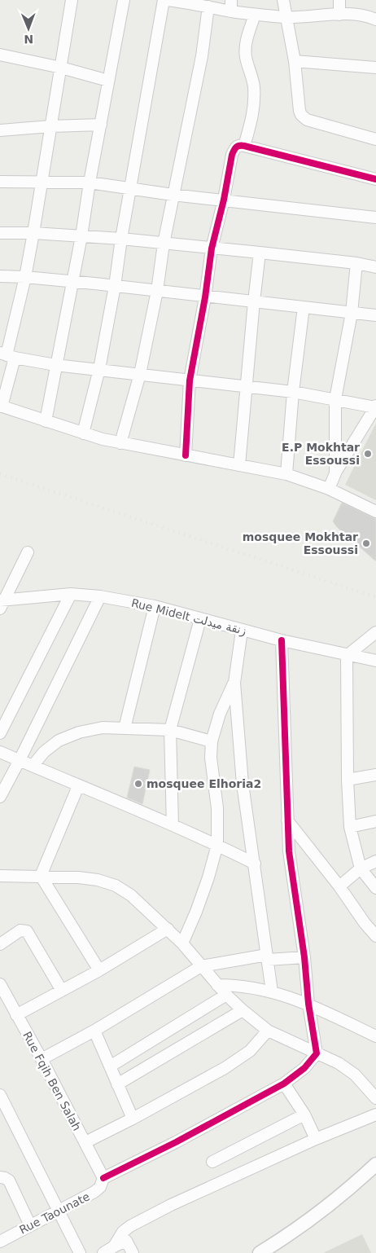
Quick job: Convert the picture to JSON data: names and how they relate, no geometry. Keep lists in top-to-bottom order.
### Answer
{
  "streets": {
    "street": ["Rue Midelt زنقة ميدلت", "Rue Fqih Ben Salah", "Rue Taounate"]
  },
  "crossings": [
    ["Rue Fqih Ben Salah", "Rue Taounate"]
  ],
  "places": ["E.P Mokhtar Essoussi", "mosquee Mokhtar Essoussi", "mosquee Elhoria2"],
  "north": "bottom"
}
